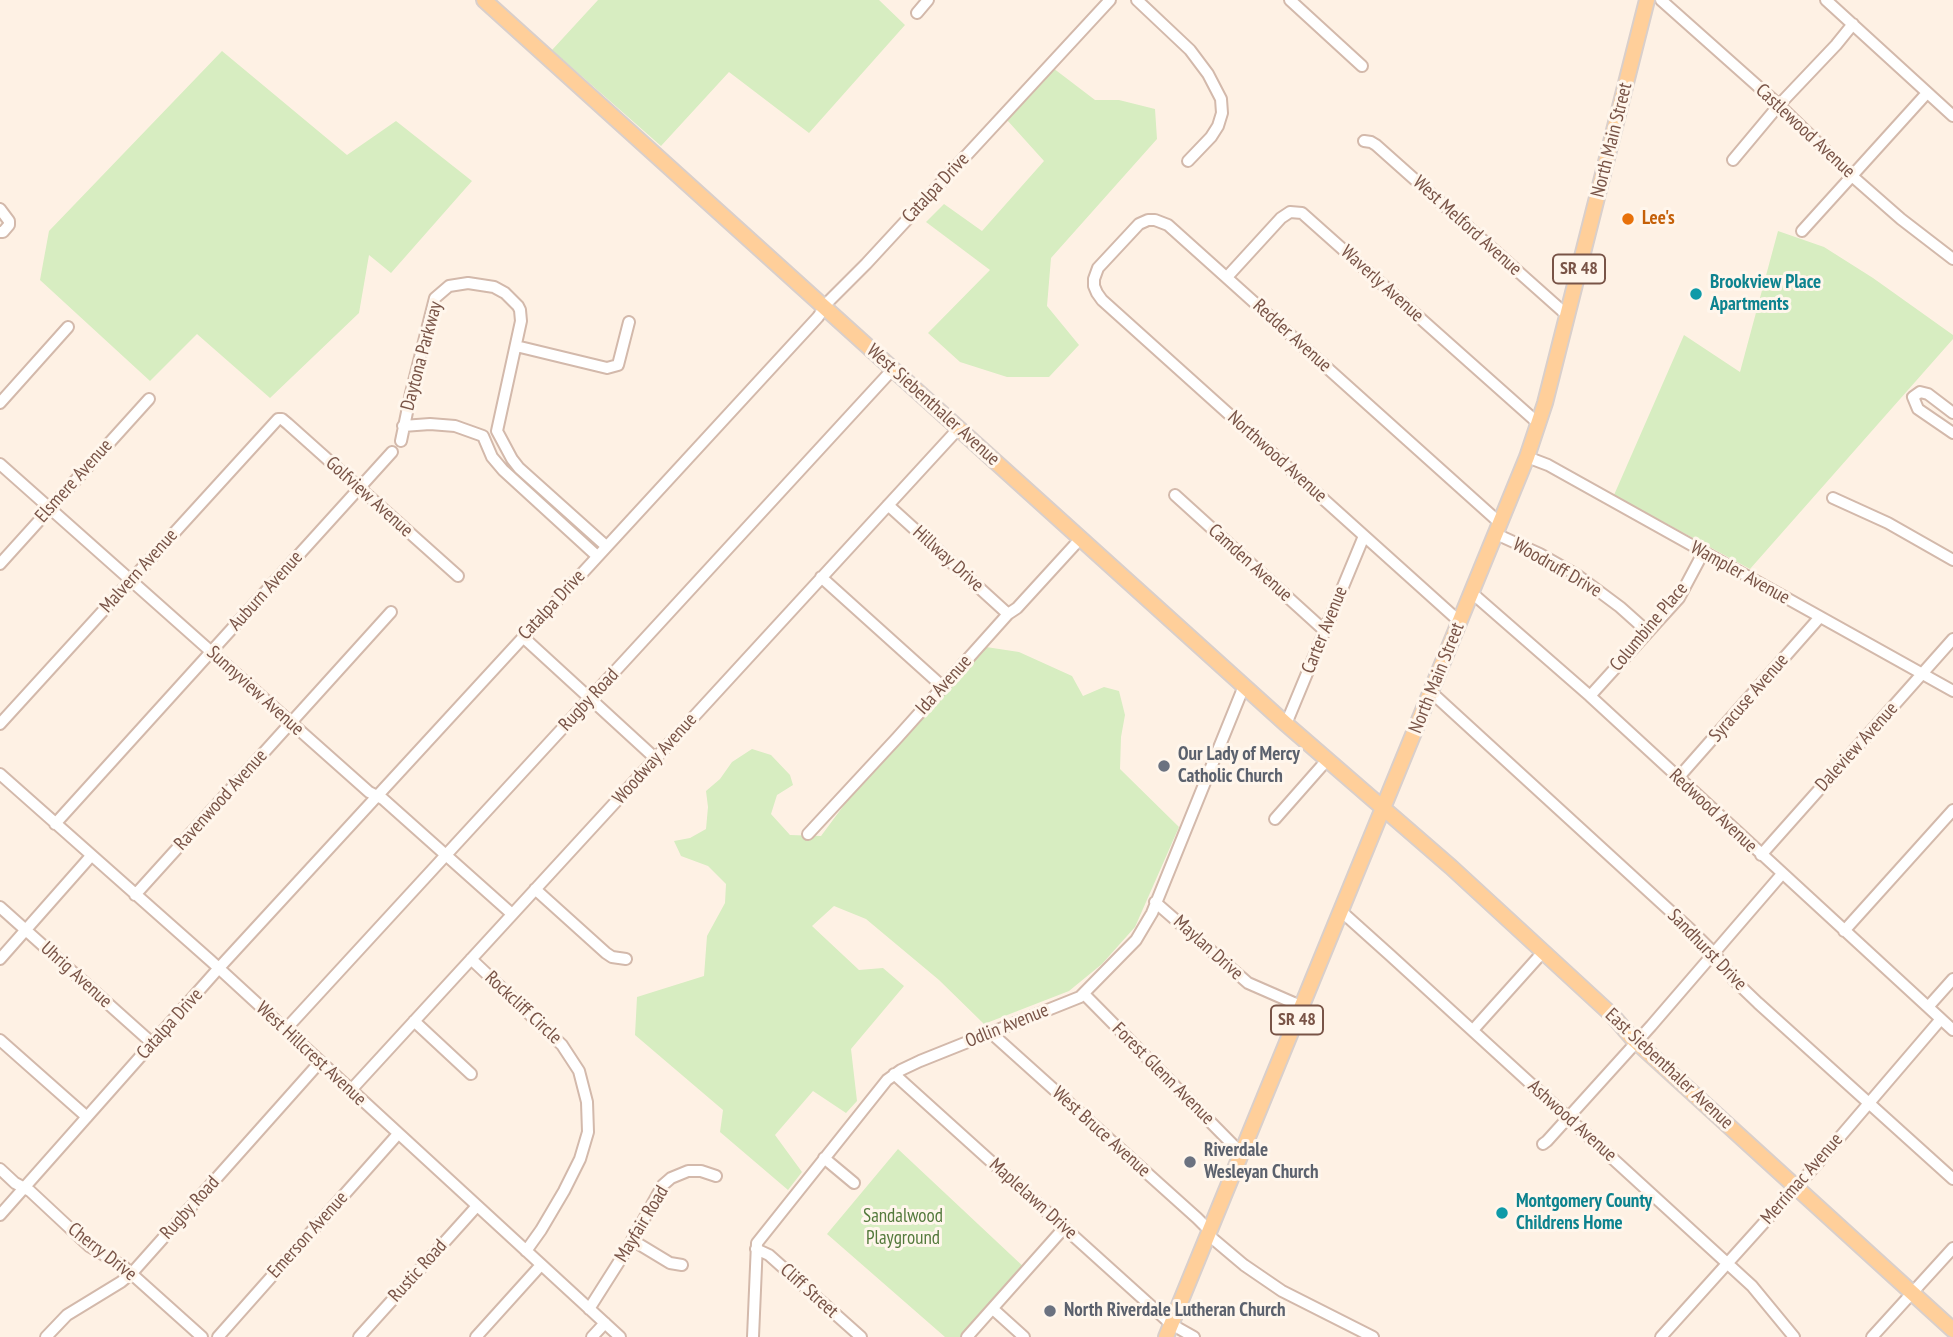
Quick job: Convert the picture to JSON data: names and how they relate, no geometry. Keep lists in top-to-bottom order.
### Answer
{
  "streets": {
    "main road": [
      "North Main Street",
      "SR 48",
      "West Siebenthaler Avenue",
      "East Siebenthaler Avenue"
    ],
    "street": [
      "Castlewood Avenue",
      "Catalpa Drive",
      "West Melford Avenue",
      "Waverly Avenue",
      "Redder Avenue",
      "Daytona Parkway",
      "Northwood Avenue",
      "Elsmere Avenue",
      "Golfview Avenue",
      "Hillway Drive",
      "Camden Avenue",
      "Woodruff Drive",
      "Malvern Avenue",
      "Wampler Avenue",
      "Auburn Avenue",
      "Columbine Place",
      "Carter Avenue",
      "Ida Avenue",
      "Sunnyview Avenue",
      "Syracuse Avenue",
      "Rugby Road",
      "Daleview Avenue",
      "Woodway Avenue",
      "Ravenwood Avenue",
      "Redwood Avenue",
      "Maylan Drive",
      "Sandhurst Drive",
      "Uhrig Avenue",
      "Rockcliff Circle",
      "Odlin Avenue",
      "West Hillcrest Avenue",
      "Forest Glenn Avenue",
      "Ashwood Avenue",
      "West Bruce Avenue",
      "Merrimac Avenue",
      "Maplelawn Drive",
      "Mayfair Road",
      "Emerson Avenue",
      "Cherry Drive",
      "Rustic Road",
      "Cliff Street"
    ]
  },
  "crossings": [
    ["North Main Street", "West Melford Avenue"],
    ["North Main Street", "Waverly Avenue"],
    ["North Main Street", "Redder Avenue"],
    ["North Main Street", "West Siebenthaler Avenue"],
    ["North Main Street", "Northwood Avenue"],
    ["North Main Street", "Woodruff Drive"],
    ["North Main Street", "Wampler Avenue"],
    ["North Main Street", "Redwood Avenue"],
    ["North Main Street", "Maylan Drive"],
    ["North Main Street", "Sandhurst Drive"],
    ["North Main Street", "East Siebenthaler Avenue"],
    ["North Main Street", "Forest Glenn Avenue"],
    ["North Main Street", "Ashwood Avenue"],
    ["North Main Street", "West Bruce Avenue"],
    ["North Main Street", "Maplelawn Drive"],
    ["Catalpa Drive", "West Siebenthaler Avenue"],
    ["Catalpa Drive", "Sunnyview Avenue"],
    ["Catalpa Drive", "Uhrig Avenue"],
    ["Catalpa Drive", "West Hillcrest Avenue"],
    ["Catalpa Drive", "Cherry Drive"],
    ["Waverly Avenue", "Redder Avenue"],
    ["Redder Avenue", "Northwood Avenue"],
    ["Redder Avenue", "Woodruff Drive"],
    ["West Siebenthaler Avenue", "Carter Avenue"],
    ["West Siebenthaler Avenue", "Ida Avenue"],
    ["West Siebenthaler Avenue", "Rugby Road"],
    ["West Siebenthaler Avenue", "Woodway Avenue"],
    ["West Siebenthaler Avenue", "Odlin Avenue"],
    ["West Siebenthaler Avenue", "East Siebenthaler Avenue"],
    ["Northwood Avenue", "Carter Avenue"],
    ["Elsmere Avenue", "Sunnyview Avenue"],
    ["Golfview Avenue", "Malvern Avenue"],
    ["Golfview Avenue", "Auburn Avenue"],
    ["Hillway Drive", "Ida Avenue"],
    ["Hillway Drive", "Woodway Avenue"],
    ["Camden Avenue", "Carter Avenue"],
    ["Woodruff Drive", "Columbine Place"],
    ["Malvern Avenue", "Sunnyview Avenue"],
    ["Wampler Avenue", "Columbine Place"],
    ["Wampler Avenue", "Syracuse Avenue"],
    ["Wampler Avenue", "Daleview Avenue"],
    ["Auburn Avenue", "Sunnyview Avenue"],
    ["Auburn Avenue", "West Hillcrest Avenue"],
    ["Columbine Place", "Redwood Avenue"],
    ["Sunnyview Avenue", "Rugby Road"],
    ["Sunnyview Avenue", "Woodway Avenue"],
    ["Sunnyview Avenue", "Ravenwood Avenue"],
    ["Syracuse Avenue", "Redwood Avenue"],
    ["Rugby Road", "West Hillcrest Avenue"],
    ["Rugby Road", "Cherry Drive"],
    ["Daleview Avenue", "Redwood Avenue"],
    ["Woodway Avenue", "Rockcliff Circle"],
    ["Woodway Avenue", "West Hillcrest Avenue"],
    ["Ravenwood Avenue", "West Hillcrest Avenue"],
    ["Redwood Avenue", "Merrimac Avenue"],
    ["Maylan Drive", "Odlin Avenue"],
    ["Sandhurst Drive", "Merrimac Avenue"],
    ["Rockcliff Circle", "West Hillcrest Avenue"],
    ["Odlin Avenue", "Forest Glenn Avenue"],
    ["Odlin Avenue", "West Bruce Avenue"],
    ["Odlin Avenue", "Maplelawn Drive"],
    ["Odlin Avenue", "Cliff Street"],
    ["West Hillcrest Avenue", "Mayfair Road"],
    ["West Hillcrest Avenue", "Emerson Avenue"],
    ["West Hillcrest Avenue", "Rustic Road"],
    ["East Siebenthaler Avenue", "Merrimac Avenue"],
    ["Ashwood Avenue", "Merrimac Avenue"]
  ],
  "parks": ["Sandalwood Playground"],
  "places": [
    "Lee's",
    "Brookview Place Apartments",
    "Our Lady of Mercy Catholic Church",
    "Riverdale Wesleyan Church",
    "Montgomery County Childrens Home",
    "North Riverdale Lutheran Church"
  ]
}
